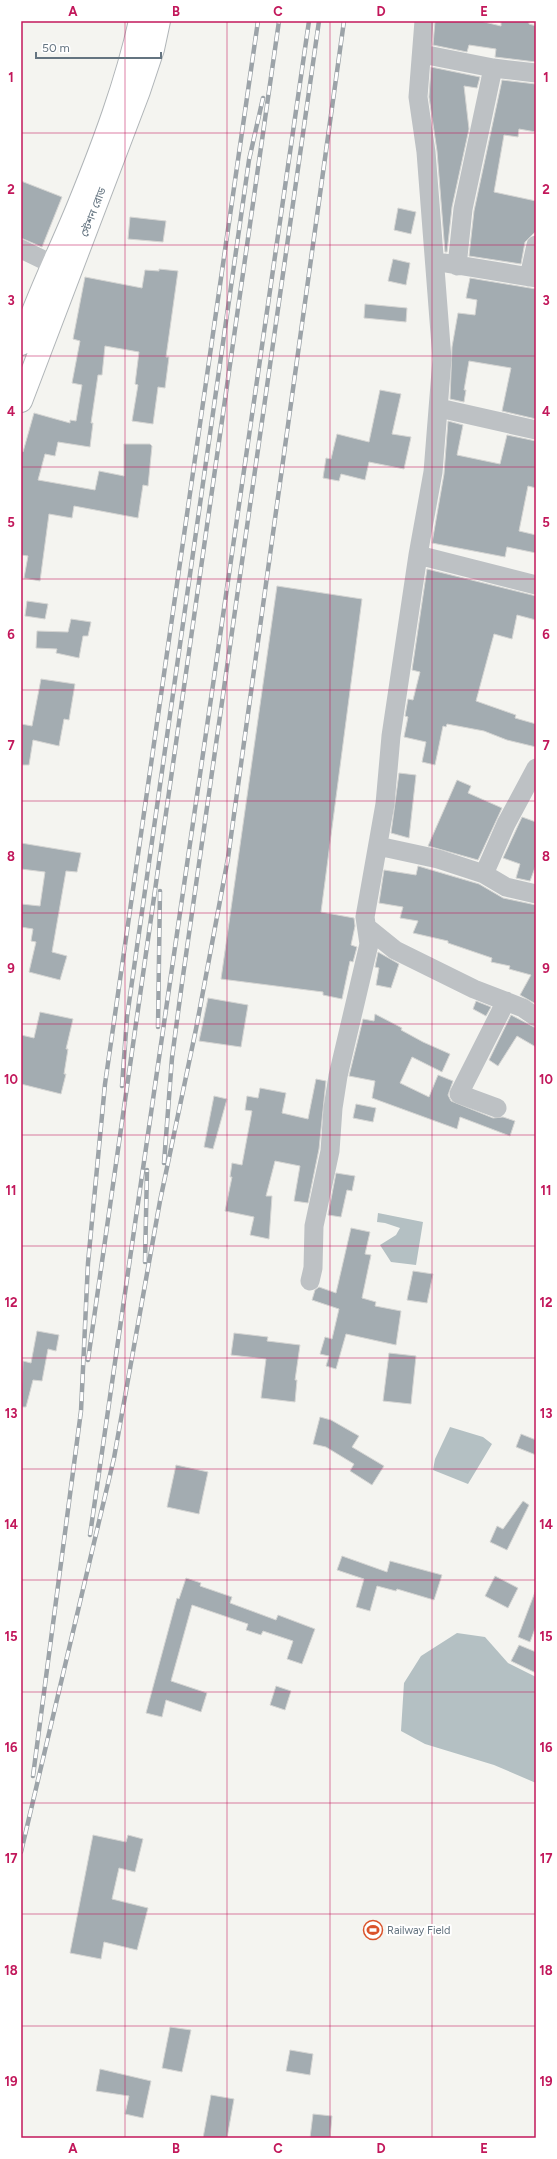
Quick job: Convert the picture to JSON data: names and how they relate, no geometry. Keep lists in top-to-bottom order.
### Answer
{
  "streets": {
    "main road": ["স্টেশন রোড"]
  },
  "places": {
    "sports": ["Railway Field"]
  },
  "scale_bar": "50 m",
  "grid": {
    "columns": [
      "A",
      "B",
      "C",
      "D",
      "E"
    ],
    "rows": [
      "1",
      "2",
      "3",
      "4",
      "5",
      "6",
      "7",
      "8",
      "9",
      "10",
      "11",
      "12",
      "13",
      "14",
      "15",
      "16",
      "17",
      "18",
      "19"
    ]
  }
}
